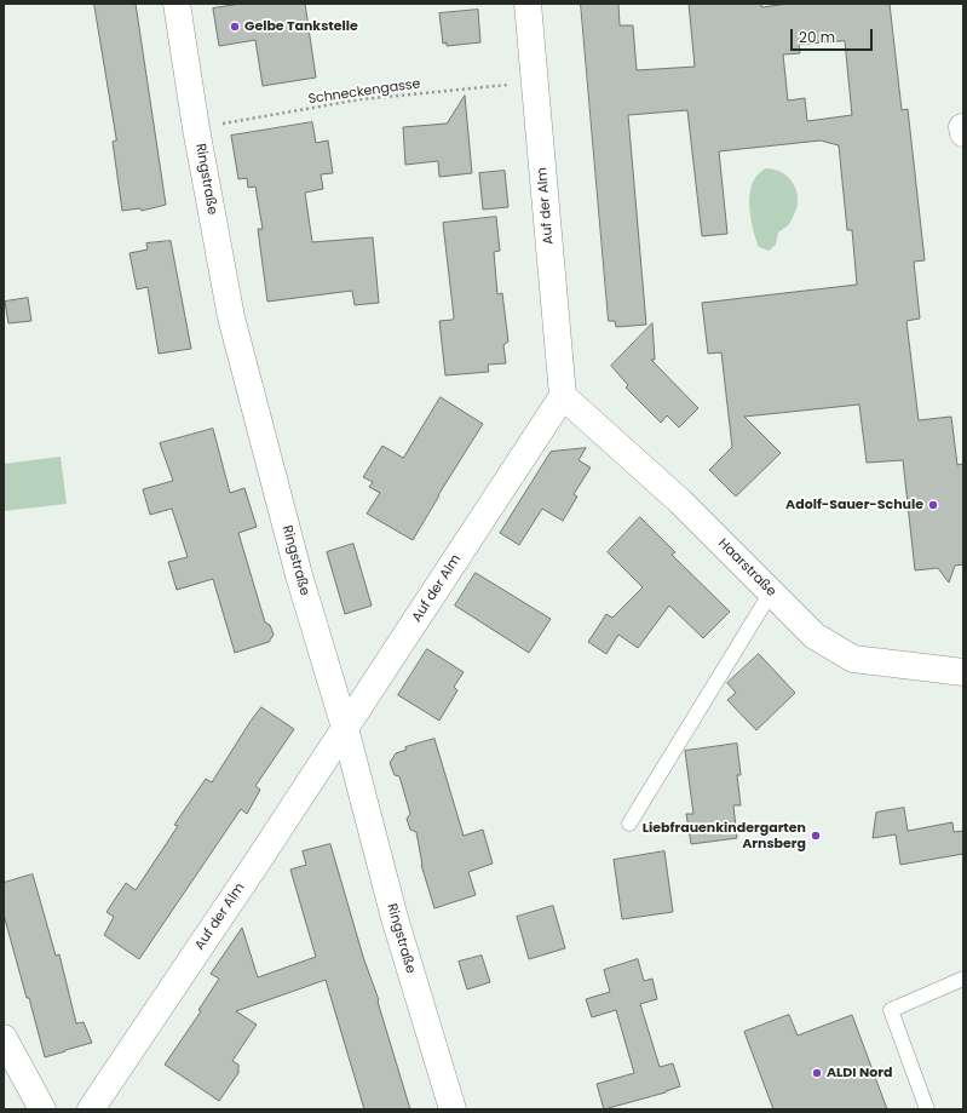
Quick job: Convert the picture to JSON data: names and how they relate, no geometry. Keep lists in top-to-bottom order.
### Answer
{
  "streets": {
    "street": ["Ringstraße", "Auf der Alm", "Haarstraße"],
    "path": ["Schneckengasse"]
  },
  "crossings": [
    ["Schneckengasse", "Ringstraße"],
    ["Schneckengasse", "Auf der Alm"],
    ["Ringstraße", "Auf der Alm"],
    ["Auf der Alm", "Haarstraße"]
  ],
  "places": [
    "Gelbe Tankstelle",
    "Adolf-Sauer-Schule",
    "Liebfrauenkindergarten Arnsberg",
    "ALDI Nord"
  ],
  "scale_bar": "20 m"
}
